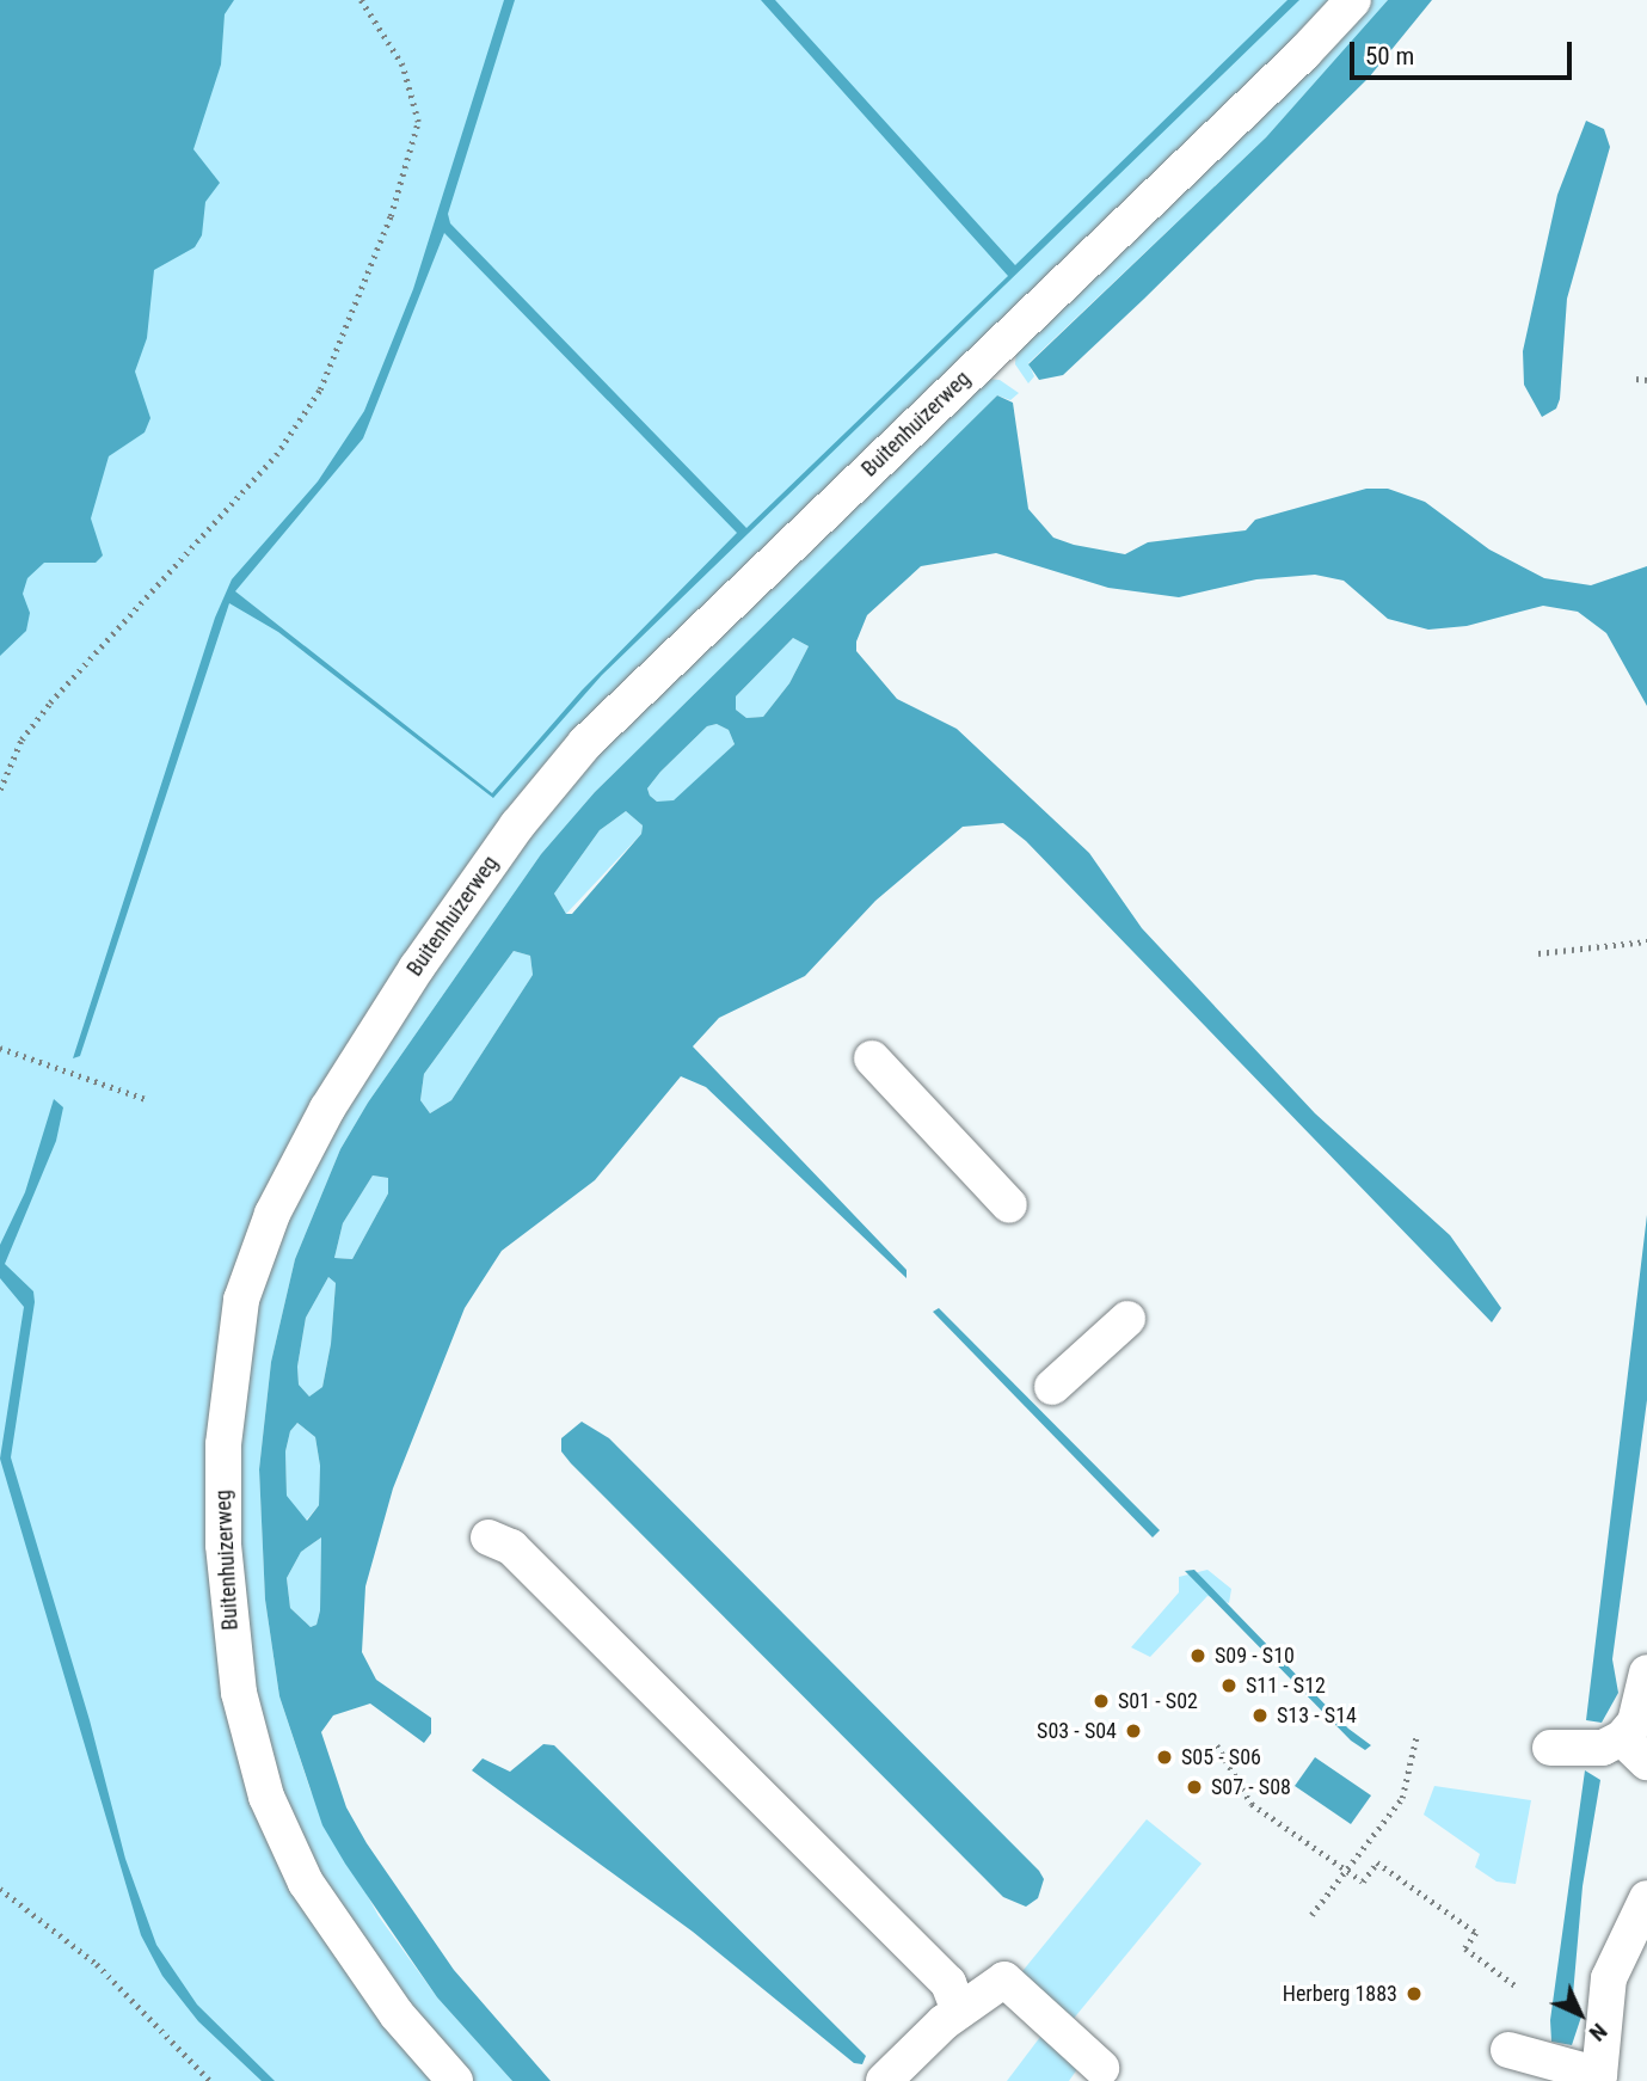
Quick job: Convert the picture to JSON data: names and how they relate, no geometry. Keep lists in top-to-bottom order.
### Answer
{
  "streets": {
    "street": ["Buitenhuizerweg"]
  },
  "places": [
    "S09 - S10",
    "S11 - S12",
    "S01 - S02",
    "S13 - S14",
    "S03 - S04",
    "S05 - S06",
    "S07 - S08",
    "Herberg 1883"
  ],
  "scale_bar": "50 m",
  "north": "bottom right"
}
